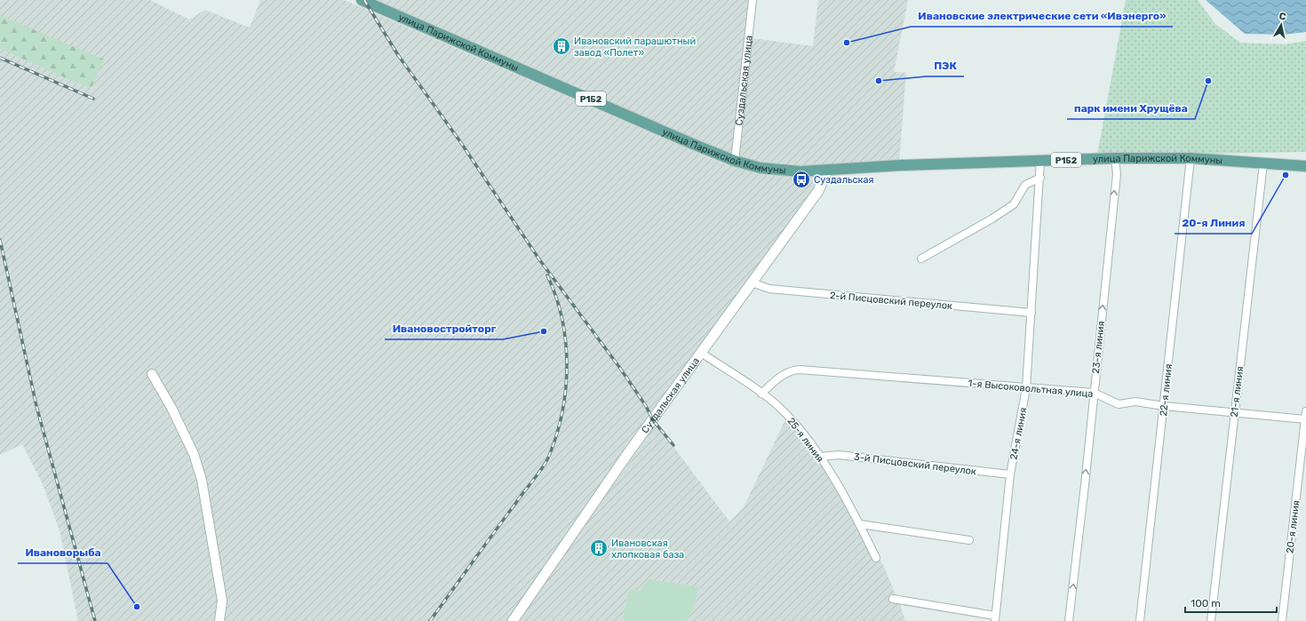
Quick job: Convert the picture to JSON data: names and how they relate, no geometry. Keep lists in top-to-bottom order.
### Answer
{
  "streets": {
    "main road": ["улица Парижской Коммуны", "Суздальская улица", "Р152"],
    "street": [
      "2-й Писцовский переулок",
      "23-я линия",
      "1-я Высоковольтная улица",
      "22-я линия",
      "21-я линия",
      "24-я линия",
      "25-я линия",
      "3-й Писцовский переулок",
      "20-я линия"
    ]
  },
  "crossings": [
    ["улица Парижской Коммуны", "Суздальская улица"],
    ["улица Парижской Коммуны", "23-я линия"],
    ["улица Парижской Коммуны", "22-я линия"],
    ["улица Парижской Коммуны", "21-я линия"],
    ["улица Парижской Коммуны", "24-я линия"],
    ["Суздальская улица", "2-й Писцовский переулок"],
    ["Суздальская улица", "25-я линия"],
    ["2-й Писцовский переулок", "24-я линия"],
    ["23-я линия", "1-я Высоковольтная улица"],
    ["1-я Высоковольтная улица", "22-я линия"],
    ["1-я Высоковольтная улица", "21-я линия"],
    ["1-я Высоковольтная улица", "24-я линия"],
    ["1-я Высоковольтная улица", "25-я линия"],
    ["1-я Высоковольтная улица", "20-я линия"],
    ["24-я линия", "3-й Писцовский переулок"],
    ["25-я линия", "3-й Писцовский переулок"]
  ],
  "one_way": ["23-я линия"],
  "places": {
    "other": [
      "Ивановские электрические сети «Ивэнерго»",
      "ПЭК",
      "парк имени Хрущёва",
      "20-я Линия",
      "Ивановостройторг",
      "Ивановорыба"
    ],
    "building": ["Ивановский парашютный завод «Полет»", "Ивановская хлопковая база"],
    "bus stop": ["Суздальская"]
  },
  "scale_bar": "100 m",
  "north": "top"
}
